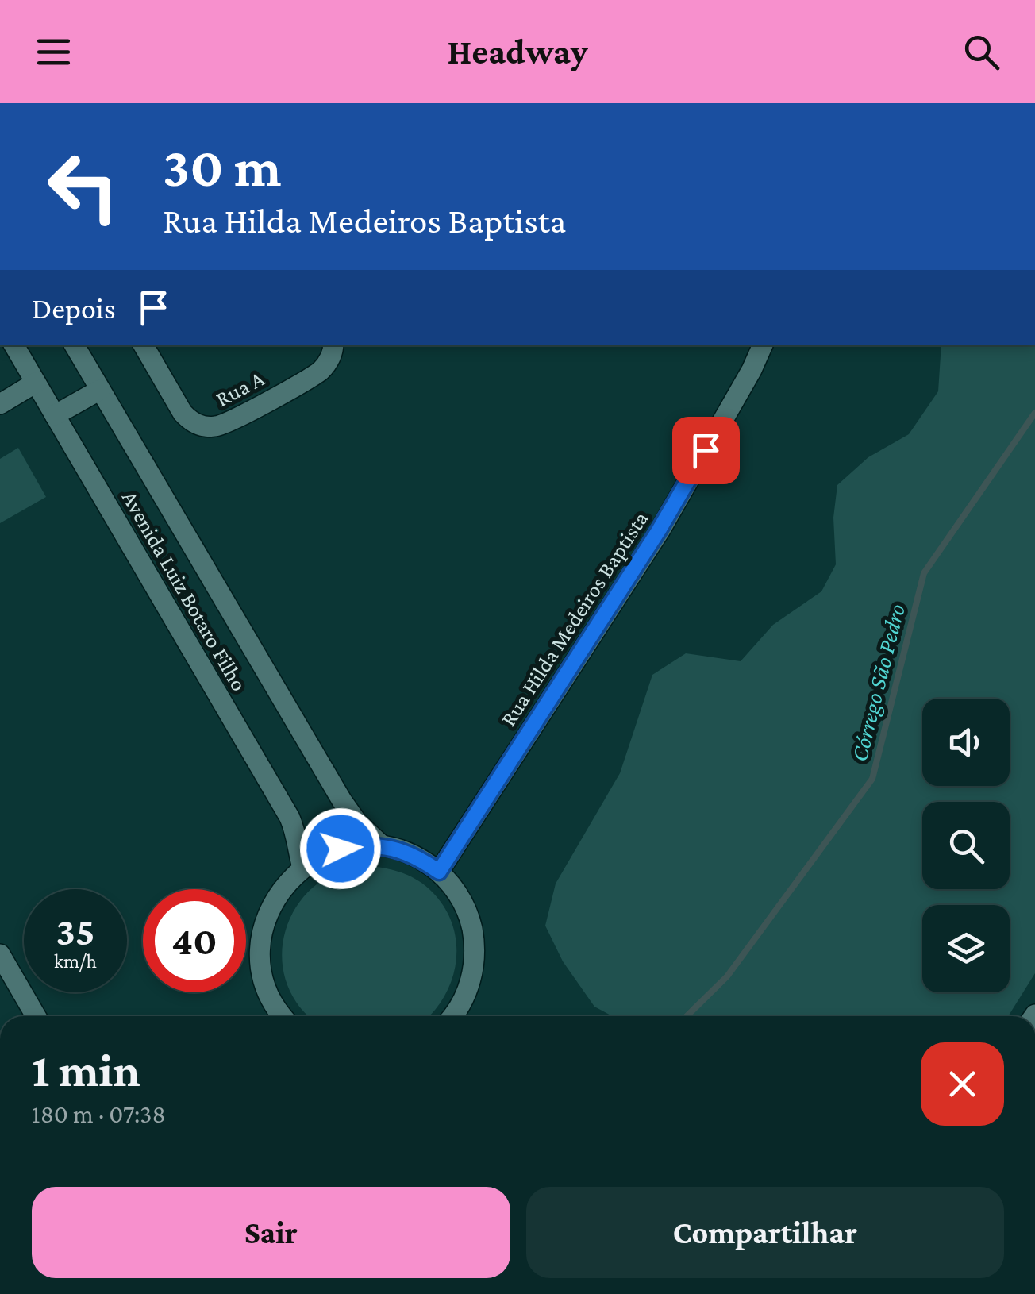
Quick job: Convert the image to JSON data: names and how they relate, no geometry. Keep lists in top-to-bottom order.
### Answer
{
  "streets": {
    "street": ["Rua A", "Avenida Luiz Botaro Filho", "Rua Hilda Medeiros Baptista"]
  },
  "water": ["Córrego São Pedro"],
  "page": {
    "header": "Headway",
    "turn": ["30 m", "Rua Hilda Medeiros Baptista"],
    "then": "Depois",
    "speed": "35 km/h",
    "limit": "40",
    "heading": ["1 min", "180 m · 07:38"],
    "buttons": ["Sair", "Compartilhar"]
  }
}
